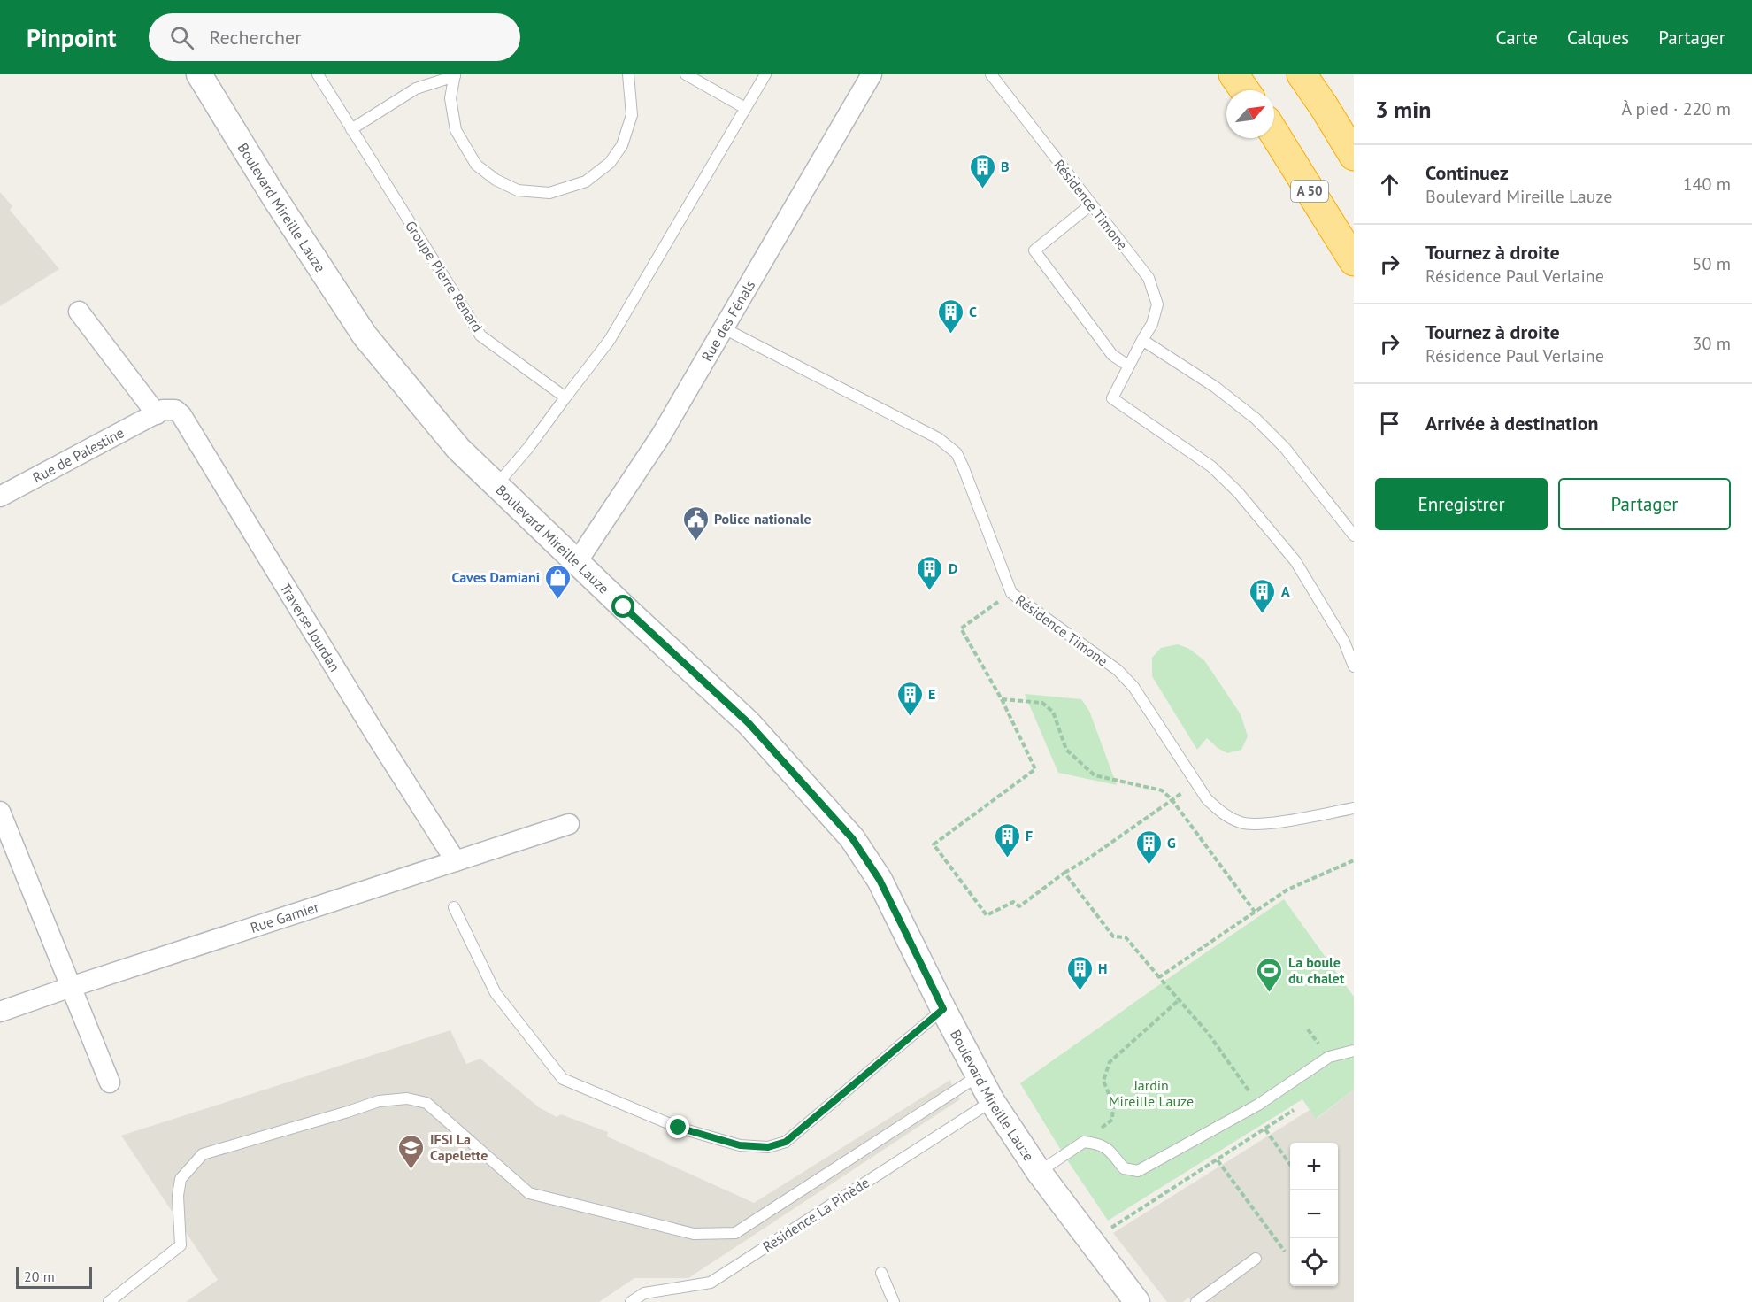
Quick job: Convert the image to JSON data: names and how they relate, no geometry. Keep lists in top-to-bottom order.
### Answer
{
  "streets": {
    "highway": ["A 50"],
    "street": [
      "Boulevard Mireille Lauze",
      "Rue des Fénals",
      "Rue de Palestine",
      "Traverse Jourdan",
      "Rue Garnier"
    ],
    "lane": ["Résidence Timone", "Groupe Pierre Renard", "Résidence La Pinède"]
  },
  "crossings": [
    ["Résidence Timone", "Rue des Fénals"],
    ["Boulevard Mireille Lauze", "Rue des Fénals"],
    ["Boulevard Mireille Lauze", "Résidence La Pinède"],
    ["Rue de Palestine", "Traverse Jourdan"],
    ["Traverse Jourdan", "Rue Garnier"]
  ],
  "parks": ["Jardin Mireille Lauze"],
  "places": {
    "building": [
      "B",
      "C",
      "D",
      "A",
      "E",
      "F",
      "G",
      "H"
    ],
    "public building": ["Police nationale"],
    "shop": ["Caves Damiani"],
    "sports": ["La boule du chalet"],
    "school or university": ["IFSI La Capelette"]
  },
  "scale_bar": "20 m",
  "north": "top right",
  "page": {
    "header": "Pinpoint",
    "search": "Rechercher",
    "nav": ["Carte", "Calques", "Partager"],
    "heading": ["3 min", "À pied · 220 m"],
    "list": [
      ["Continuez", "Boulevard Mireille Lauze", "140 m"],
      ["Tournez à droite", "Résidence Paul Verlaine", "50 m"],
      ["Tournez à droite", "Résidence Paul Verlaine", "30 m"],
      "Arrivée à destination"
    ],
    "buttons": ["Enregistrer", "Partager"],
    "map_buttons": ["+", "−"],
    "scale": "20 m"
  }
}
